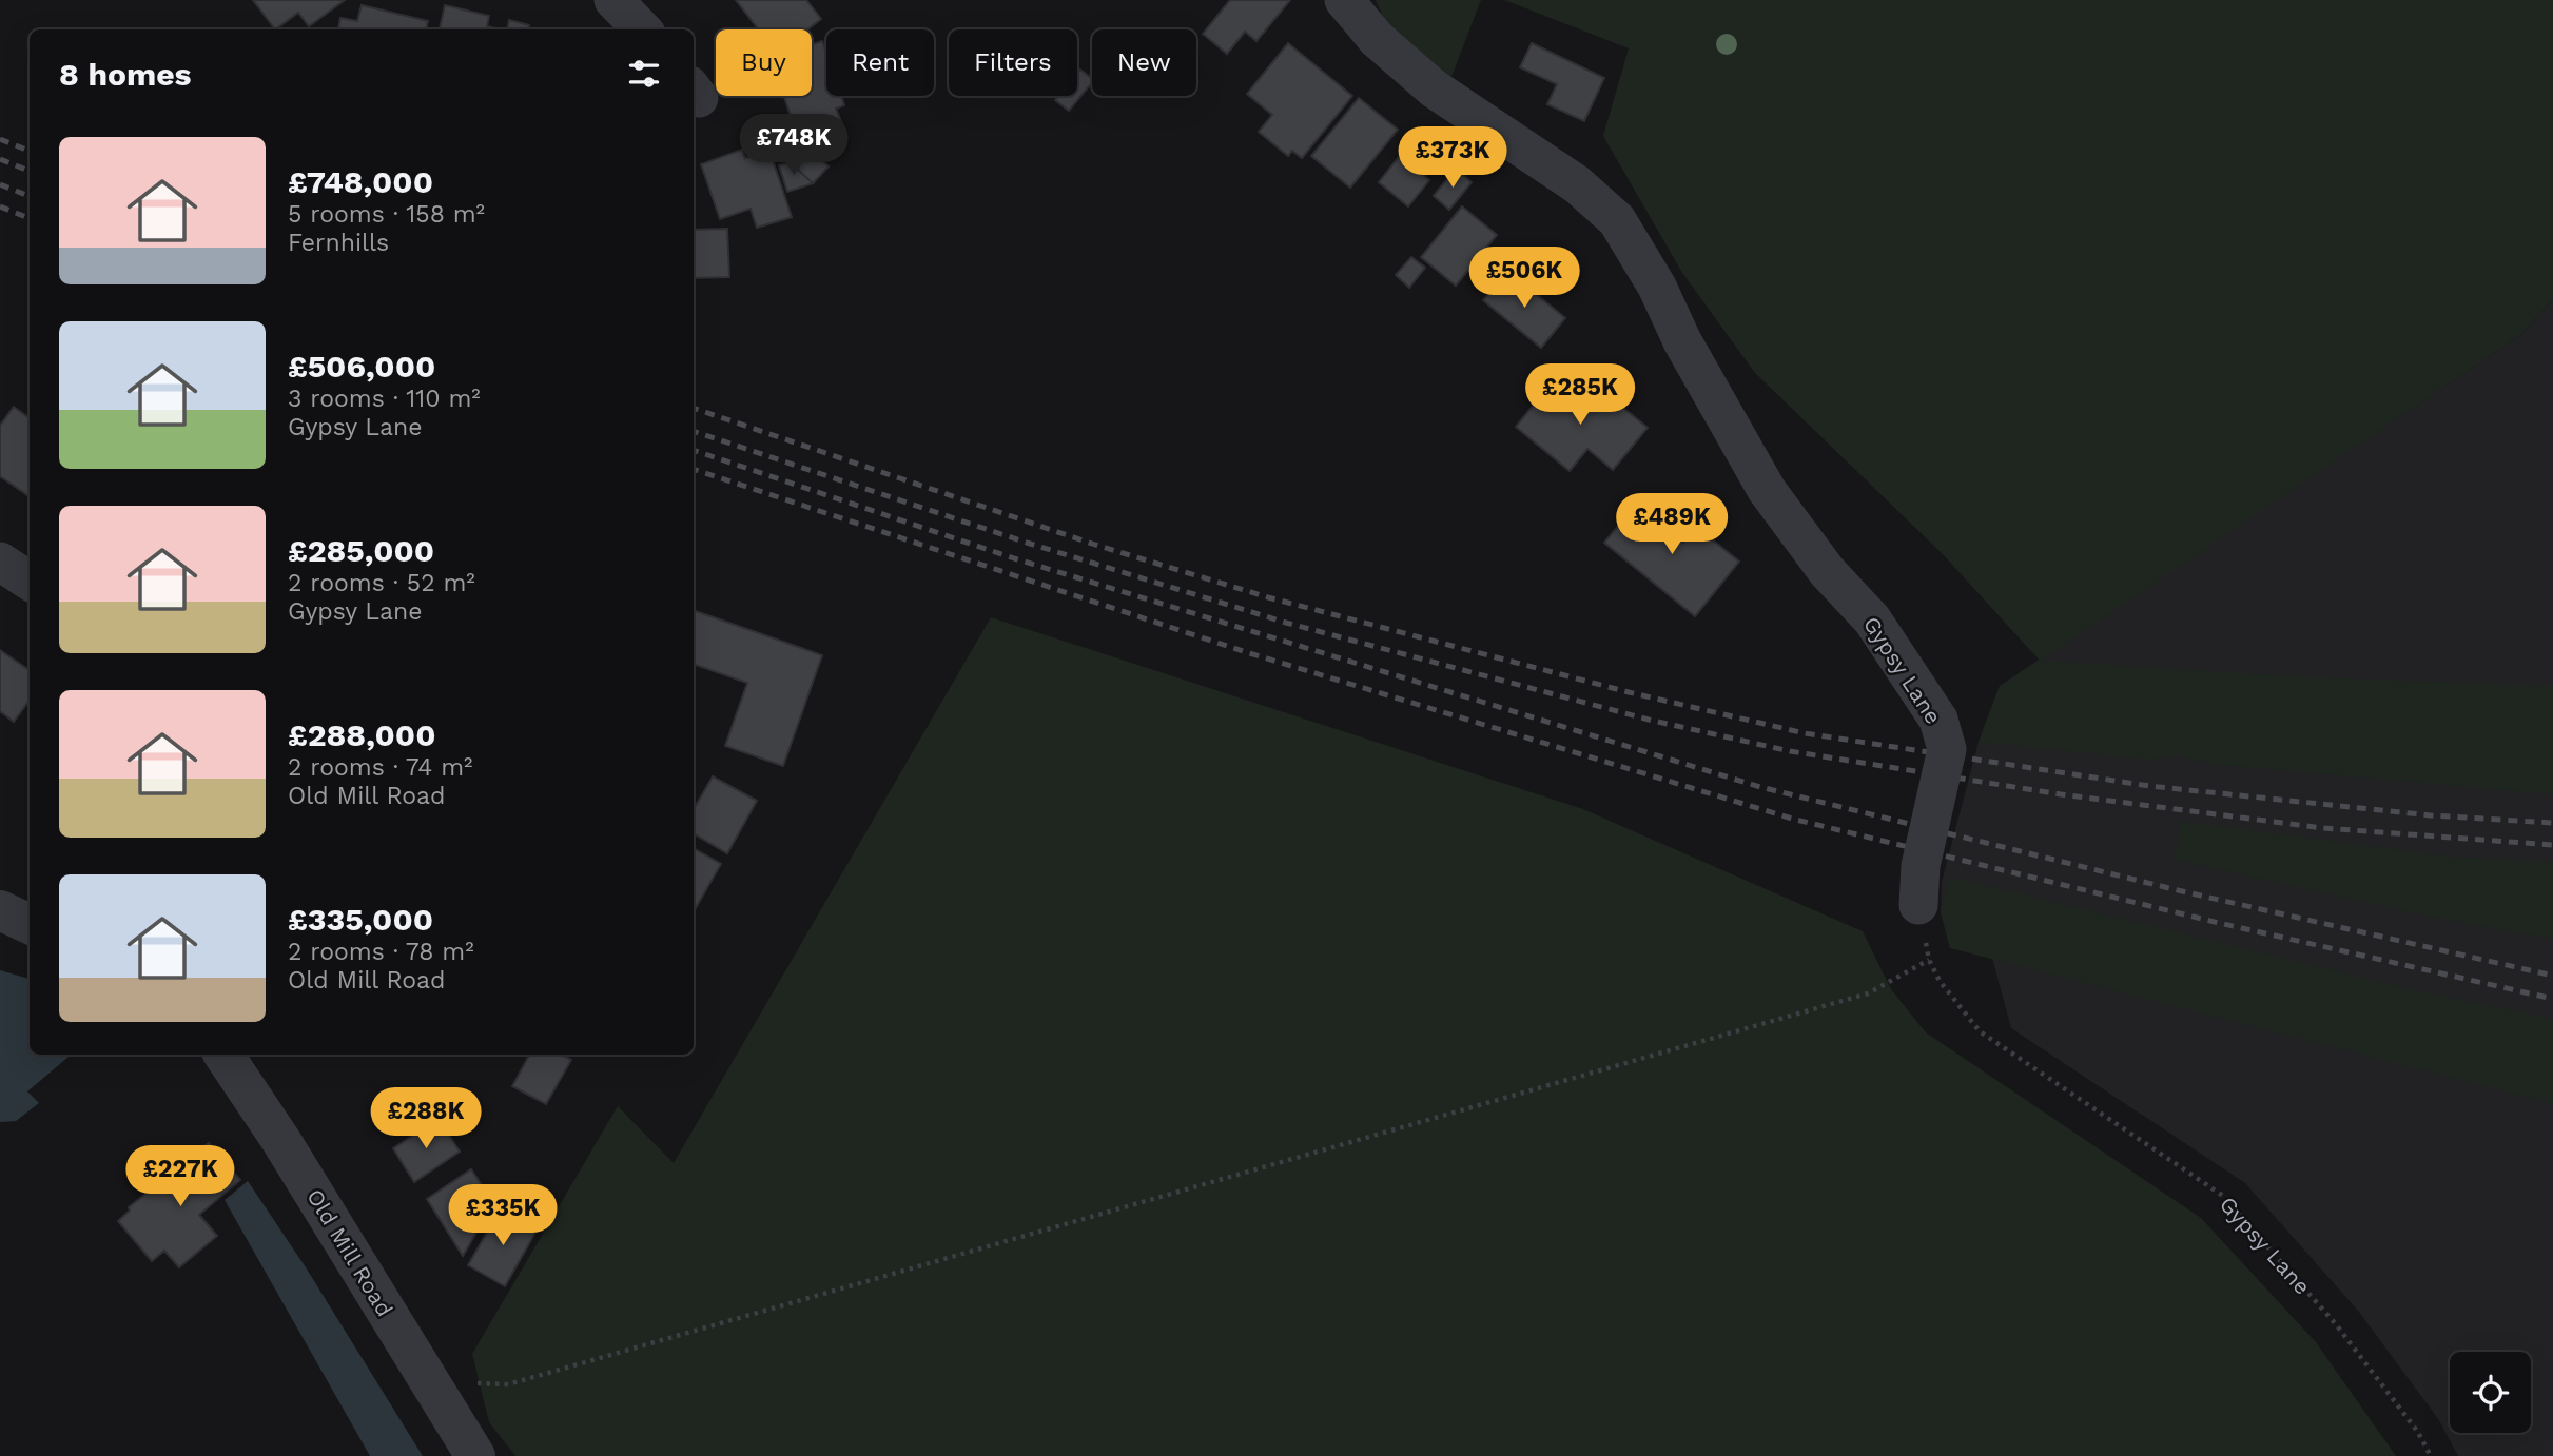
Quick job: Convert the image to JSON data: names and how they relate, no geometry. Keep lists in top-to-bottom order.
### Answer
{
  "streets": {
    "street": ["Gypsy Lane", "Old Mill Road"]
  },
  "page": {
    "chip": [
      "Buy",
      "Rent",
      "Filters",
      "New"
    ],
    "heading": "8 homes",
    "price": [
      "£748K",
      "£373K",
      "£506K",
      "£285K",
      "£489K",
      "£288K",
      "£227K",
      "£335K"
    ],
    "list": [
      {
        "name": "£748,000",
        "note": "5 rooms · 158 m² · Fernhills"
      },
      {
        "name": "£506,000",
        "note": "3 rooms · 110 m² · Gypsy Lane"
      },
      {
        "name": "£285,000",
        "note": "2 rooms · 52 m² · Gypsy Lane"
      },
      {
        "name": "£288,000",
        "note": "2 rooms · 74 m² · Old Mill Road"
      },
      {
        "name": "£335,000",
        "note": "2 rooms · 78 m² · Old Mill Road"
      }
    ]
  }
}
